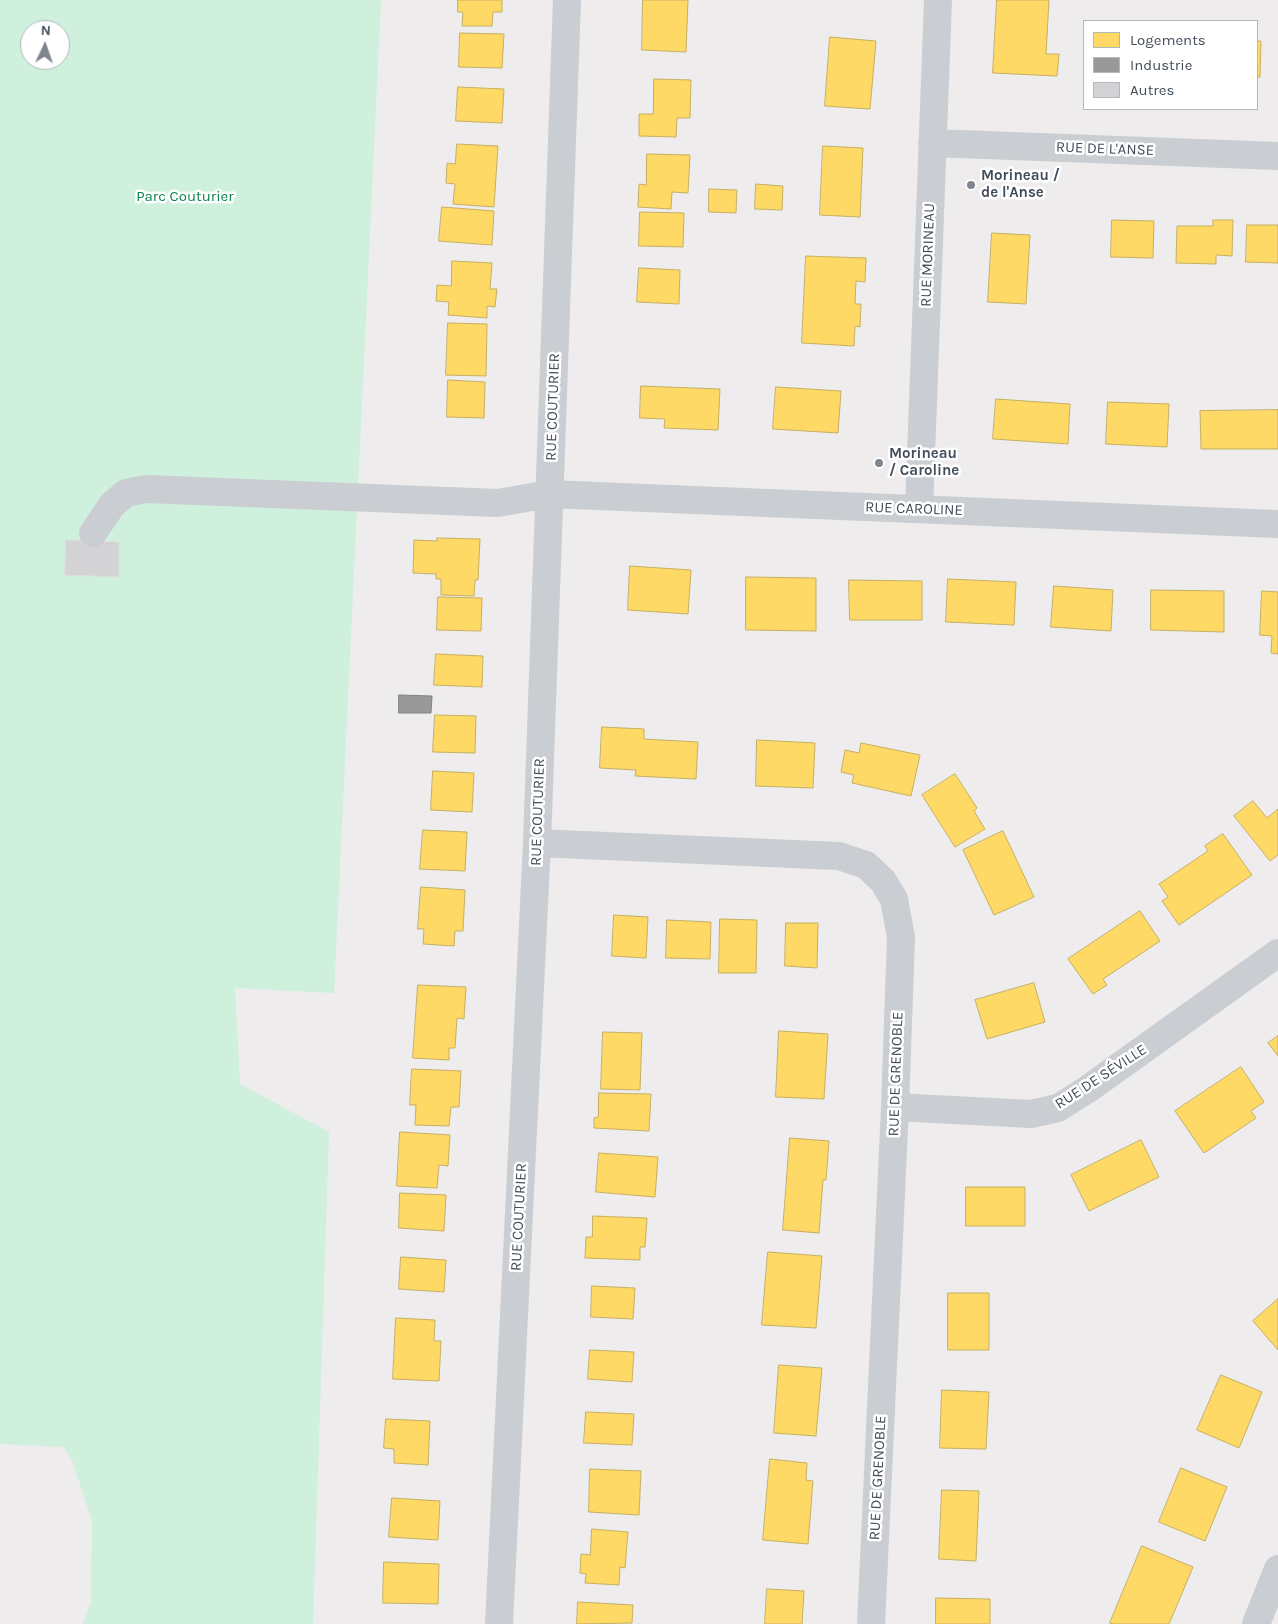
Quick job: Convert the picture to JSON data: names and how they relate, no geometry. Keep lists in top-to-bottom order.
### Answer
{
  "streets": {
    "street": [
      "RUE DE L'ANSE",
      "RUE MORINEAU",
      "RUE COUTURIER",
      "RUE CAROLINE",
      "RUE DE GRENOBLE",
      "RUE DE SÉVILLE"
    ]
  },
  "crossings": [
    ["RUE DE L'ANSE", "RUE MORINEAU"],
    ["RUE MORINEAU", "RUE CAROLINE"],
    ["RUE COUTURIER", "RUE CAROLINE"],
    ["RUE COUTURIER", "RUE DE GRENOBLE"],
    ["RUE DE GRENOBLE", "RUE DE SÉVILLE"]
  ],
  "parks": ["Parc Couturier"],
  "places": ["Morineau / de l'Anse", "Morineau / Caroline"],
  "legend": ["Logements", "Industrie", "Autres"],
  "north": "top"
}
